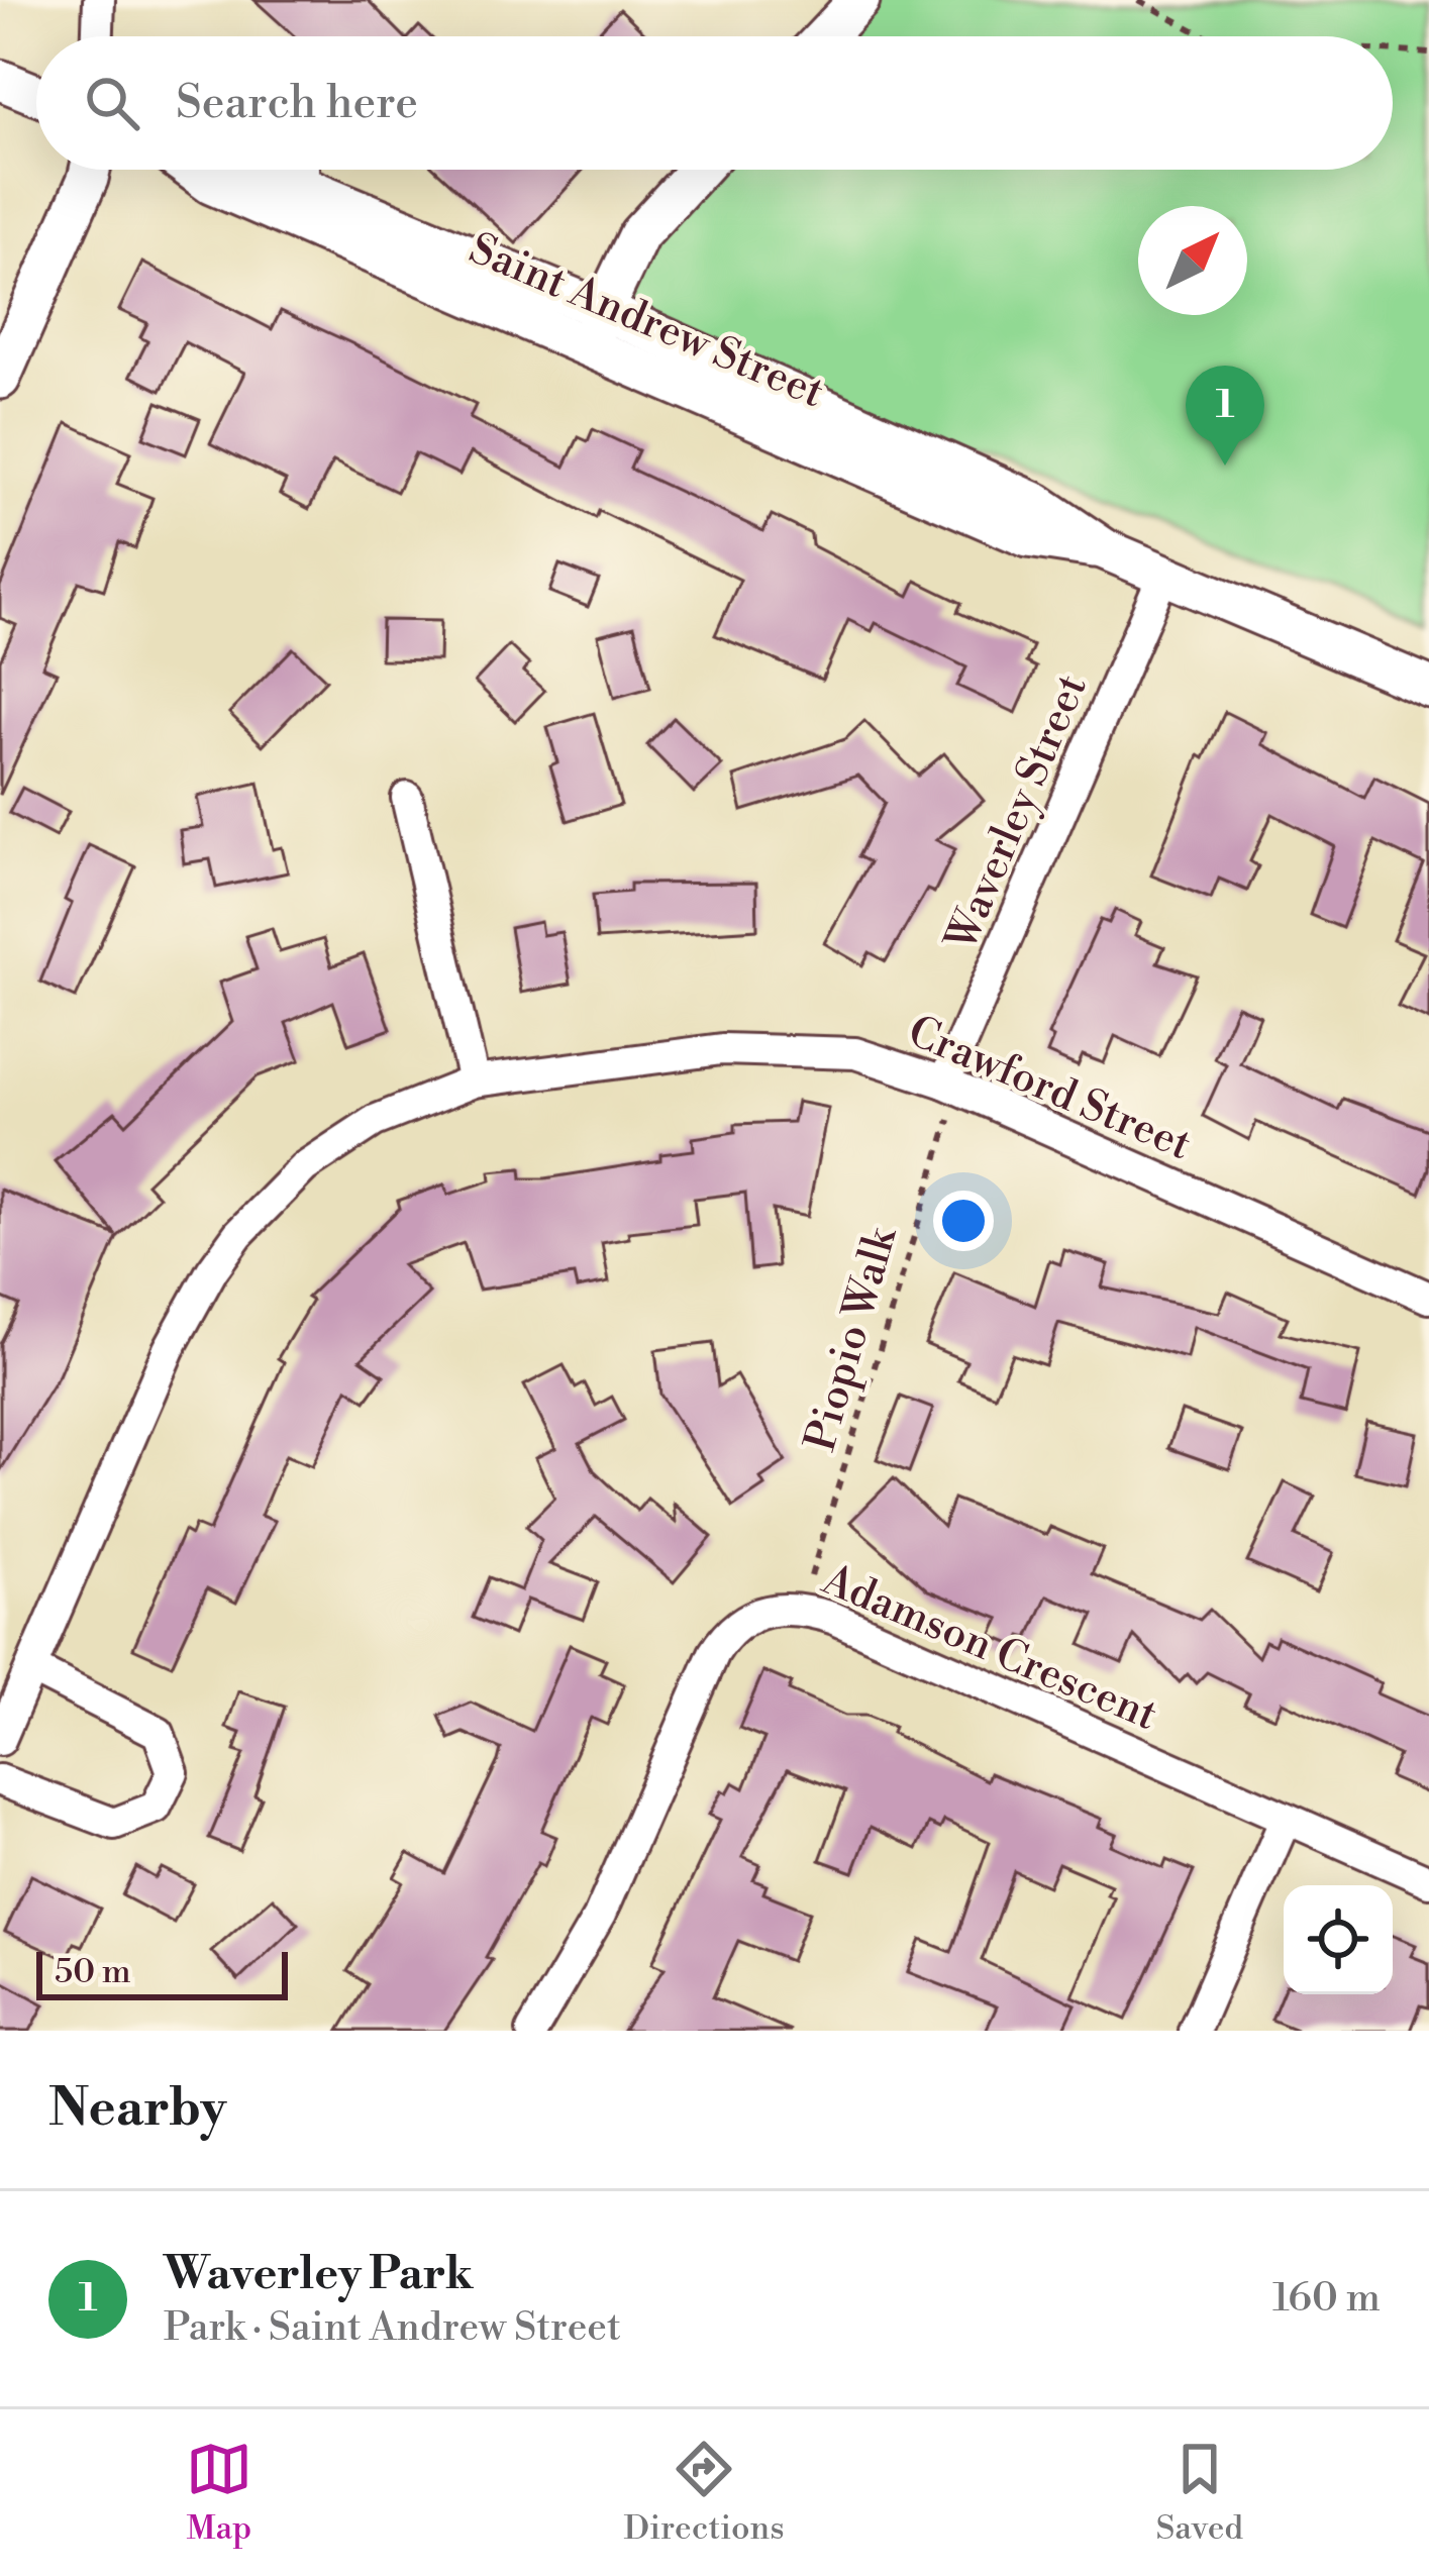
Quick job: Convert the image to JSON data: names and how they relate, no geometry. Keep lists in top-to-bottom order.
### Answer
{
  "streets": {
    "street": [
      "Saint Andrew Street",
      "Waverley Street",
      "Crawford Street",
      "Adamson Crescent"
    ],
    "path": ["Piopio Walk"]
  },
  "crossings": [
    ["Saint Andrew Street", "Waverley Street"],
    ["Waverley Street", "Crawford Street"]
  ],
  "scale_bar": "50 m",
  "north": "top right",
  "page": {
    "search": "Search here",
    "pins": "1",
    "scale": "50 m",
    "heading": "Nearby",
    "list": [
      {
        "mark": "1",
        "name": "Waverley Park",
        "note": "Park · Saint Andrew Street",
        "value": "160 m"
      }
    ],
    "nav": ["Map", "Directions", "Saved"]
  }
}
